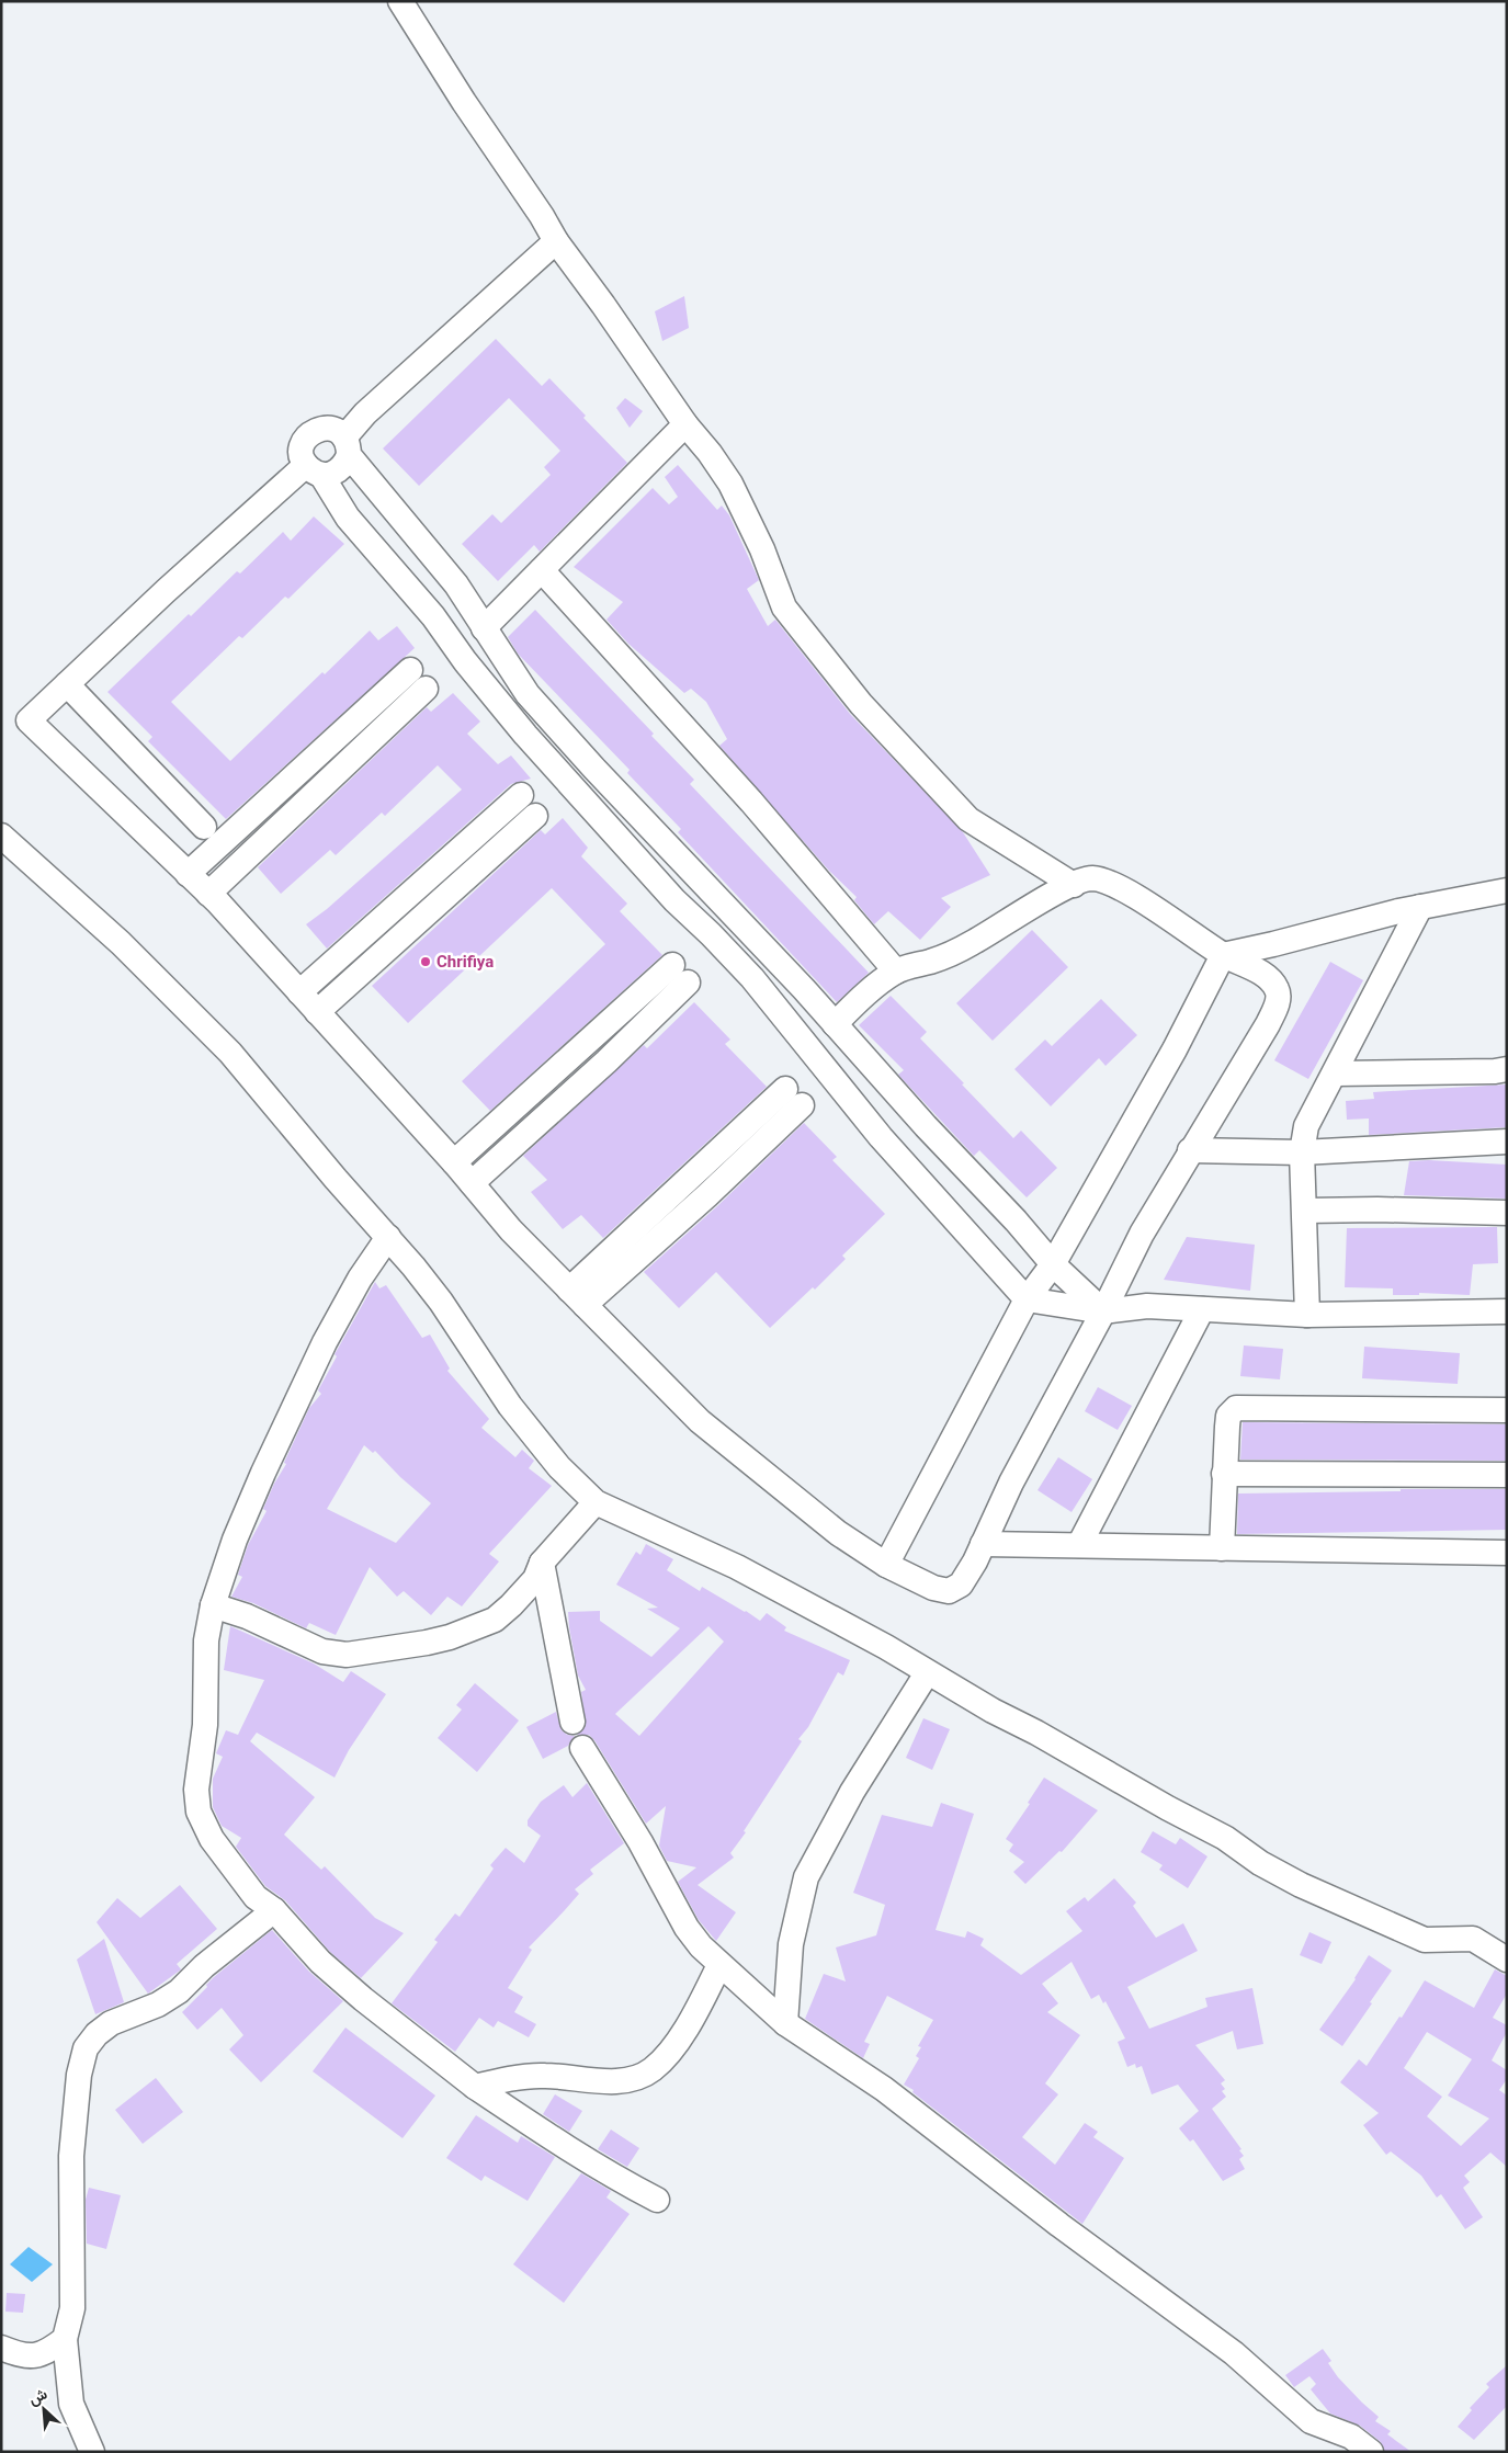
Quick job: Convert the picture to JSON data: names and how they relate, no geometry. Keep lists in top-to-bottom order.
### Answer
{
  "places": ["Chrifiya"],
  "north": "top left"
}
